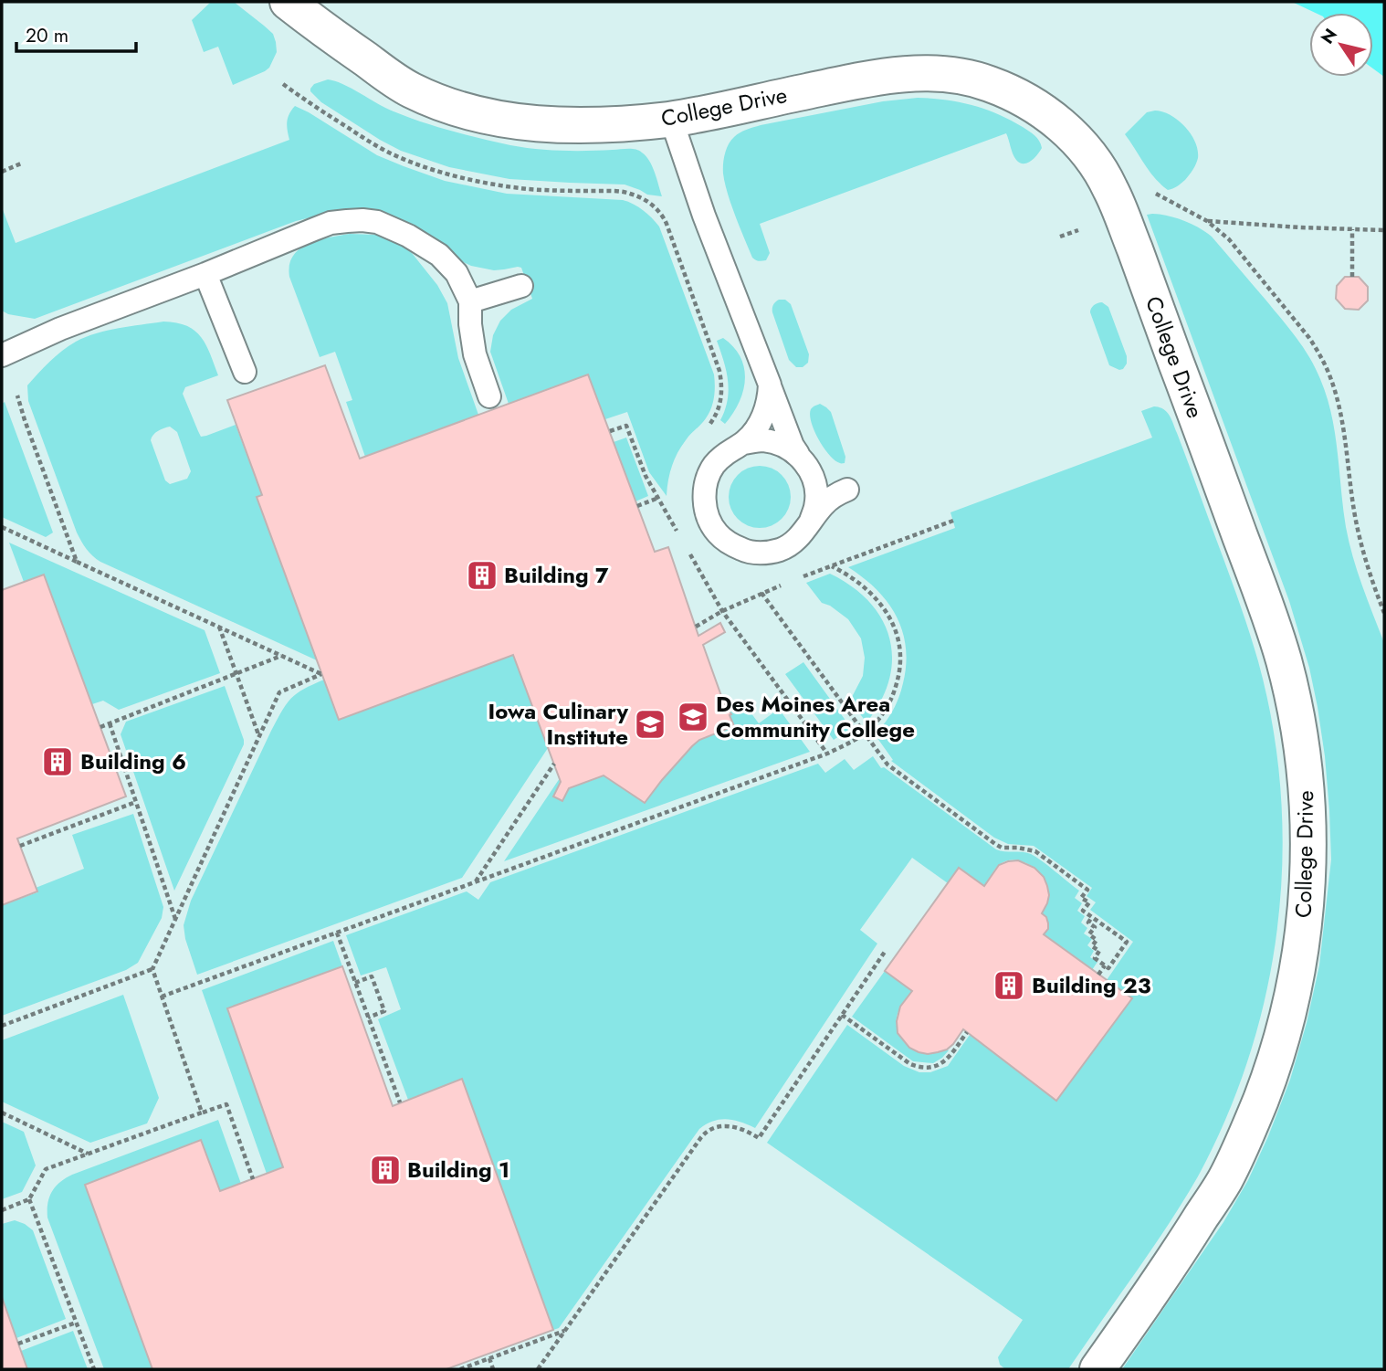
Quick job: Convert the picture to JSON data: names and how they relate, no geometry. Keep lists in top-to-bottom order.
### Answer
{
  "streets": {
    "street": ["College Drive"]
  },
  "places": {
    "building": [
      "Building 7",
      "Building 6",
      "Building 23",
      "Building 1"
    ],
    "school or university": ["Des Moines Area Community College", "Iowa Culinary Institute"]
  },
  "scale_bar": "20 m",
  "north": "top left"
}
